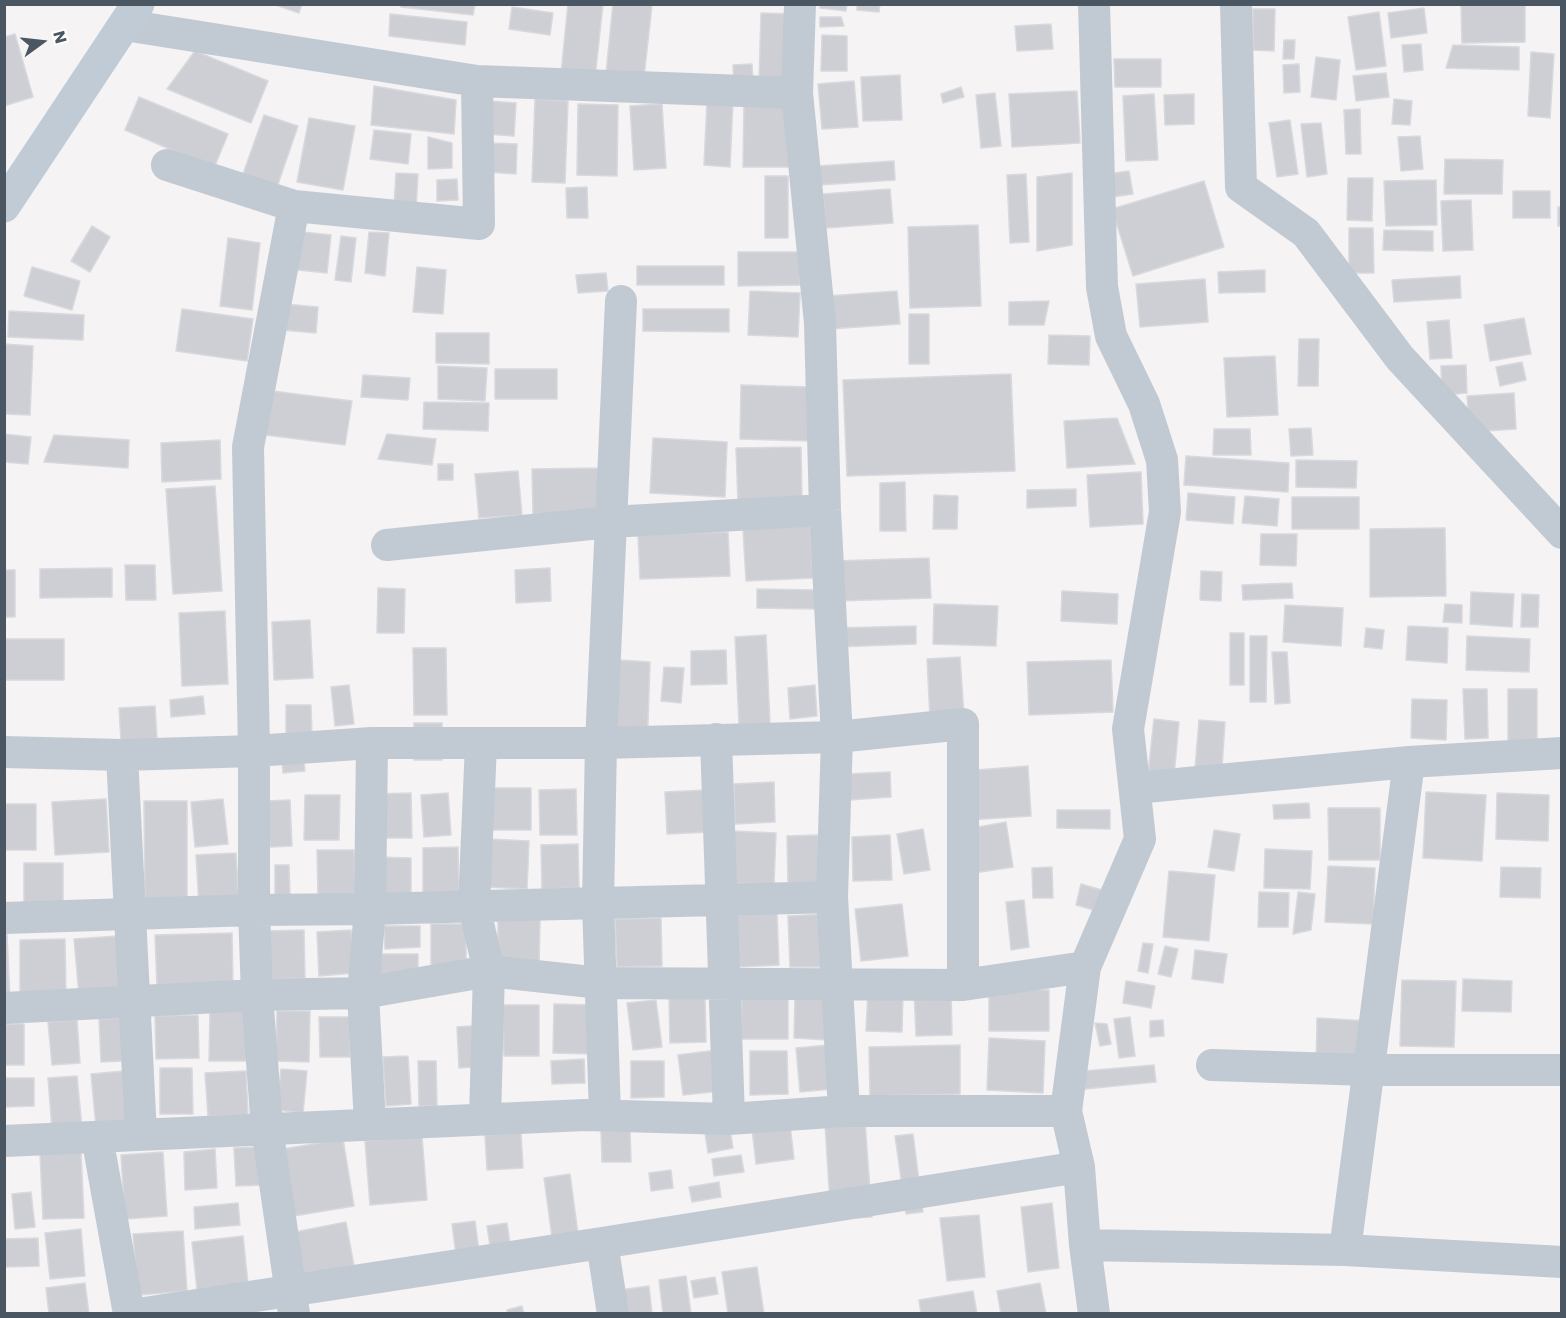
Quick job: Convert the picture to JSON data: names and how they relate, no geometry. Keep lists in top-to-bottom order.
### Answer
{
  "north": "right"
}
